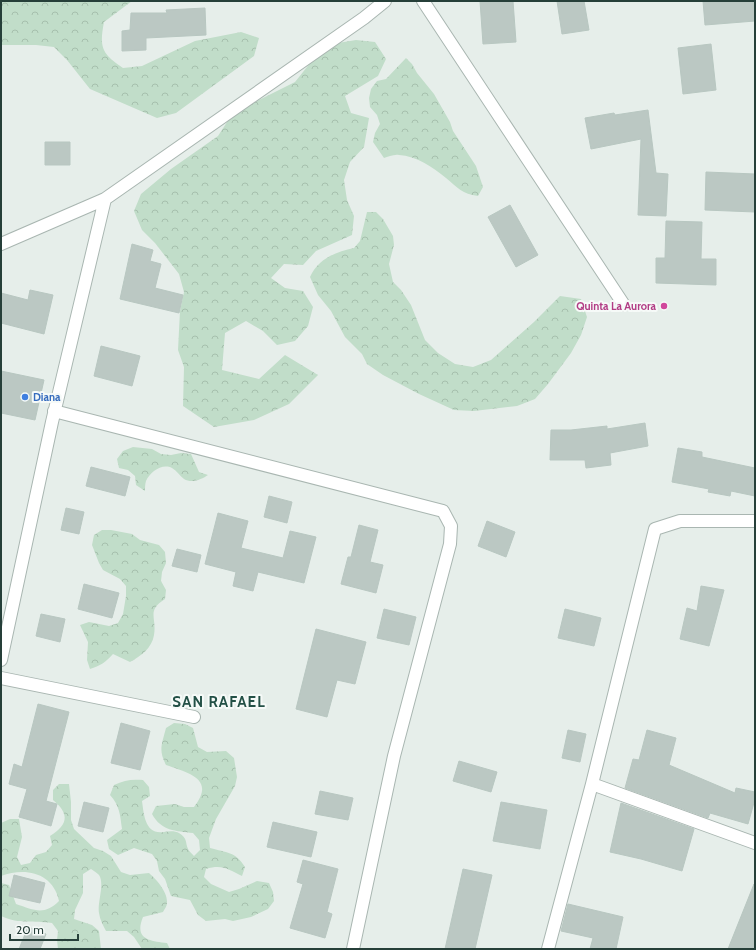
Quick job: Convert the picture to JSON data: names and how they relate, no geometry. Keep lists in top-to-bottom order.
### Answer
{
  "districts": ["SAN RAFAEL"],
  "places": ["Quinta La Aurora", "Diana"],
  "scale_bar": "20 m"
}
